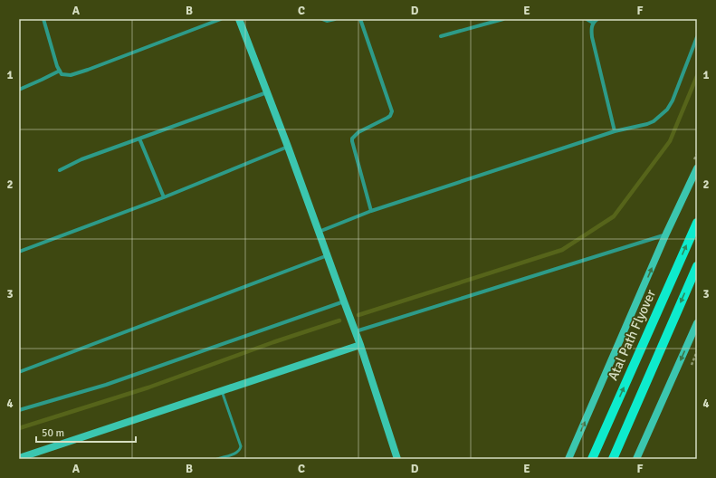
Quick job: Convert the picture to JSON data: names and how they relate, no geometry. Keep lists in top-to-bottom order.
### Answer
{
  "streets": {
    "main road": ["Atal Path Flyover"]
  },
  "scale_bar": "50 m",
  "grid": {
    "columns": [
      "A",
      "B",
      "C",
      "D",
      "E",
      "F"
    ],
    "rows": [
      "1",
      "2",
      "3",
      "4"
    ]
  }
}
